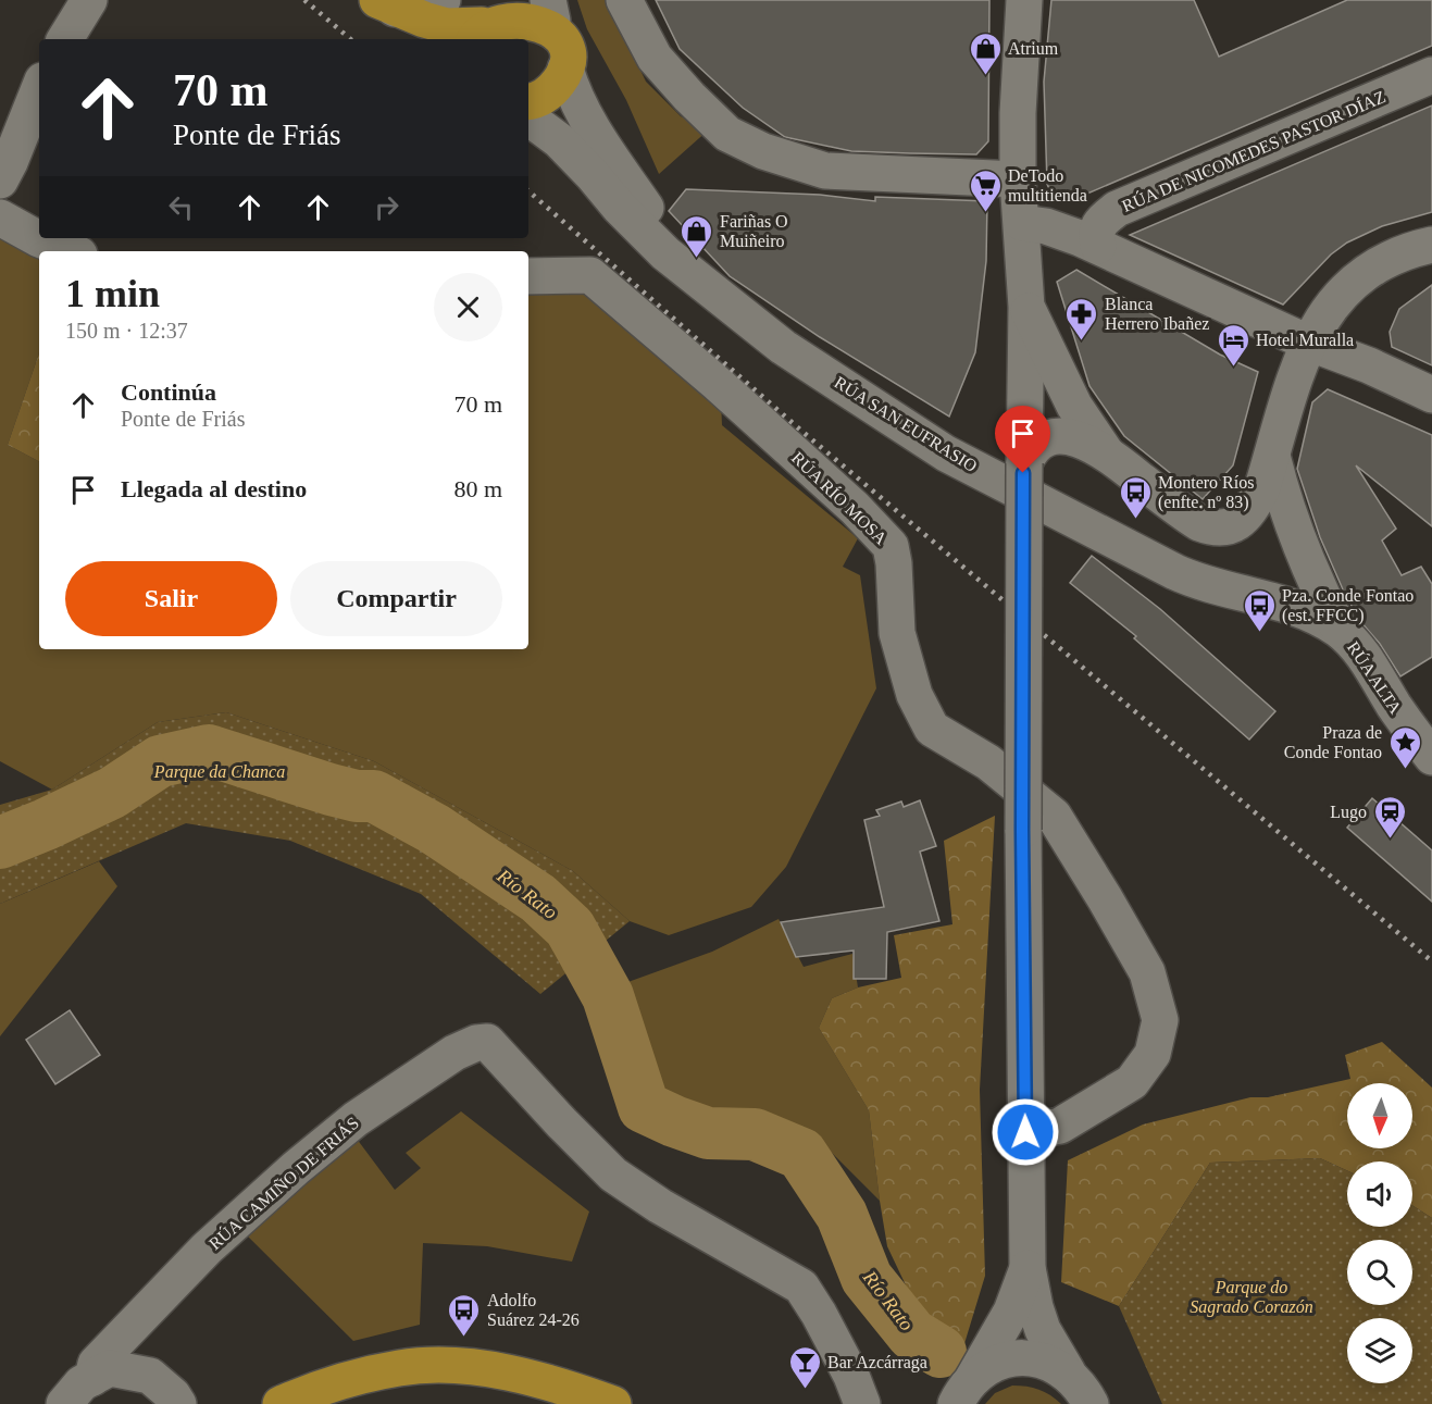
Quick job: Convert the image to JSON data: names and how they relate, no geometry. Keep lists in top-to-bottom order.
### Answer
{
  "streets": {
    "street": [
      "RÚA DE NICOMEDES PASTOR DÍAZ",
      "RÚA SAN EUFRASIO",
      "RÚA RÍO MOSA",
      "RÚA ALTA",
      "RÚA CAMIÑO DE FRIÁS"
    ]
  },
  "crossings": [
    ["RÚA SAN EUFRASIO", "RÚA ALTA"]
  ],
  "water": ["Río Rato"],
  "parks": ["Parque da Chanca", "Parque do Sagrado Corazón"],
  "places": {
    "shop": ["Atrium", "Fariñas O Muiñeiro"],
    "supermarket": ["DeTodo multitienda"],
    "pharmacy": ["Blanca Herrero Ibañez"],
    "hotel": ["Hotel Muralla"],
    "bus stop": ["Montero Ríos (enfte. nº 83)", "Pza. Conde Fontao (est. FFCC)", "Adolfo Suárez 24-26"],
    "place": ["Praza de Conde Fontao"],
    "station": ["Lugo"],
    "bar": ["Bar Azcárraga"]
  },
  "north": "bottom",
  "page": {
    "turn": ["70 m", "Ponte de Friás"],
    "heading": ["1 min", "150 m · 12:37"],
    "list": [
      {
        "name": "Continúa",
        "note": "Ponte de Friás",
        "value": "70 m"
      },
      {
        "name": "Llegada al destino",
        "value": "80 m"
      }
    ],
    "buttons": ["Salir", "Compartir"]
  }
}
